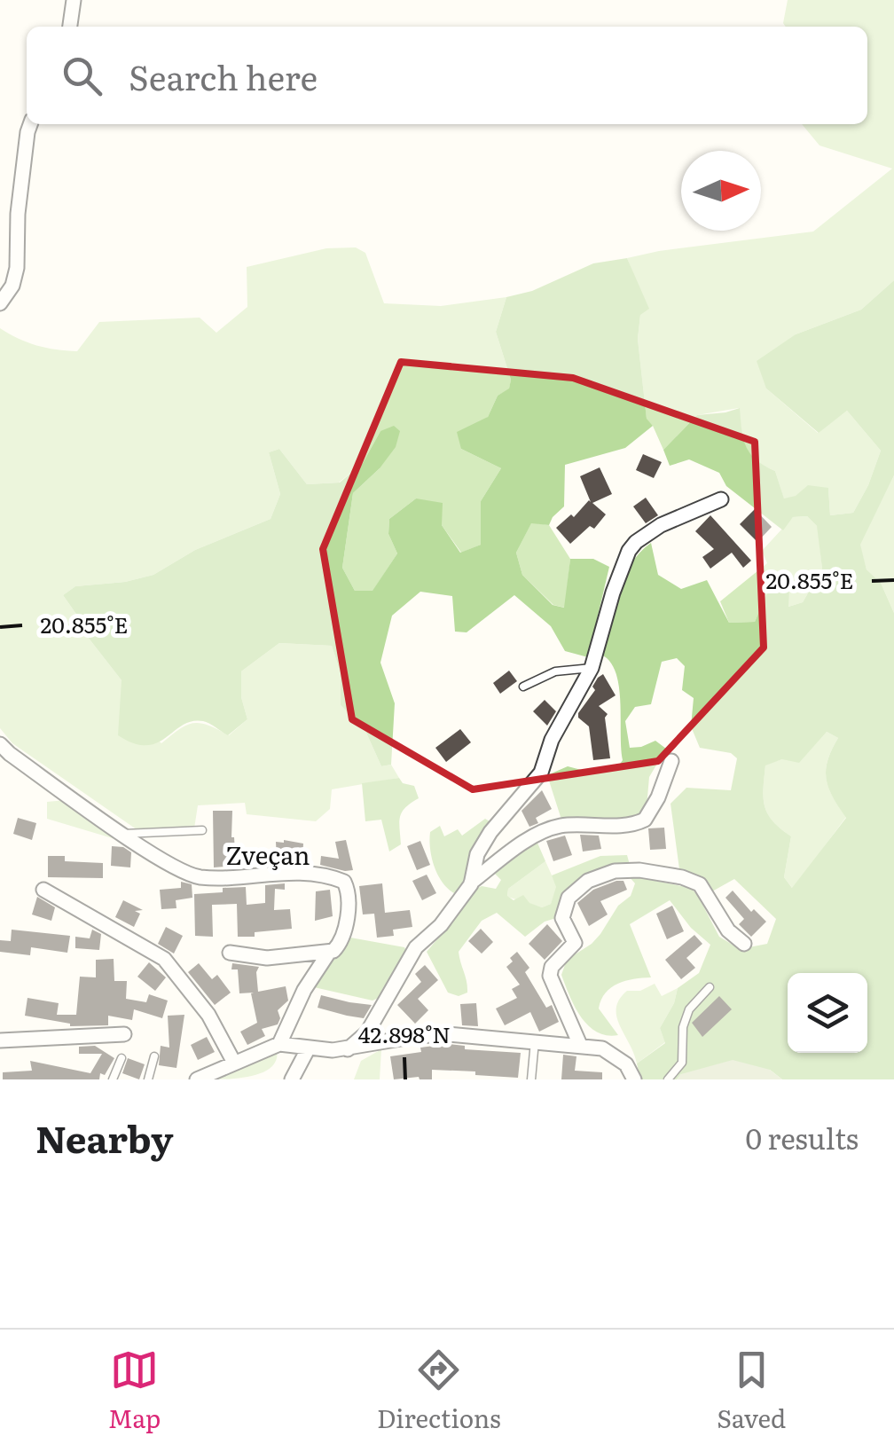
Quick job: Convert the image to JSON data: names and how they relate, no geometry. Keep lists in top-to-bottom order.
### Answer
{
  "streets": {
    "street": ["Zveçan"]
  },
  "north": "right",
  "page": {
    "search": "Search here",
    "heading": ["Nearby", "0 results"],
    "nav": ["Map", "Directions", "Saved"]
  },
  "coordinates": ["20.855°E", "42.898°N"]
}
